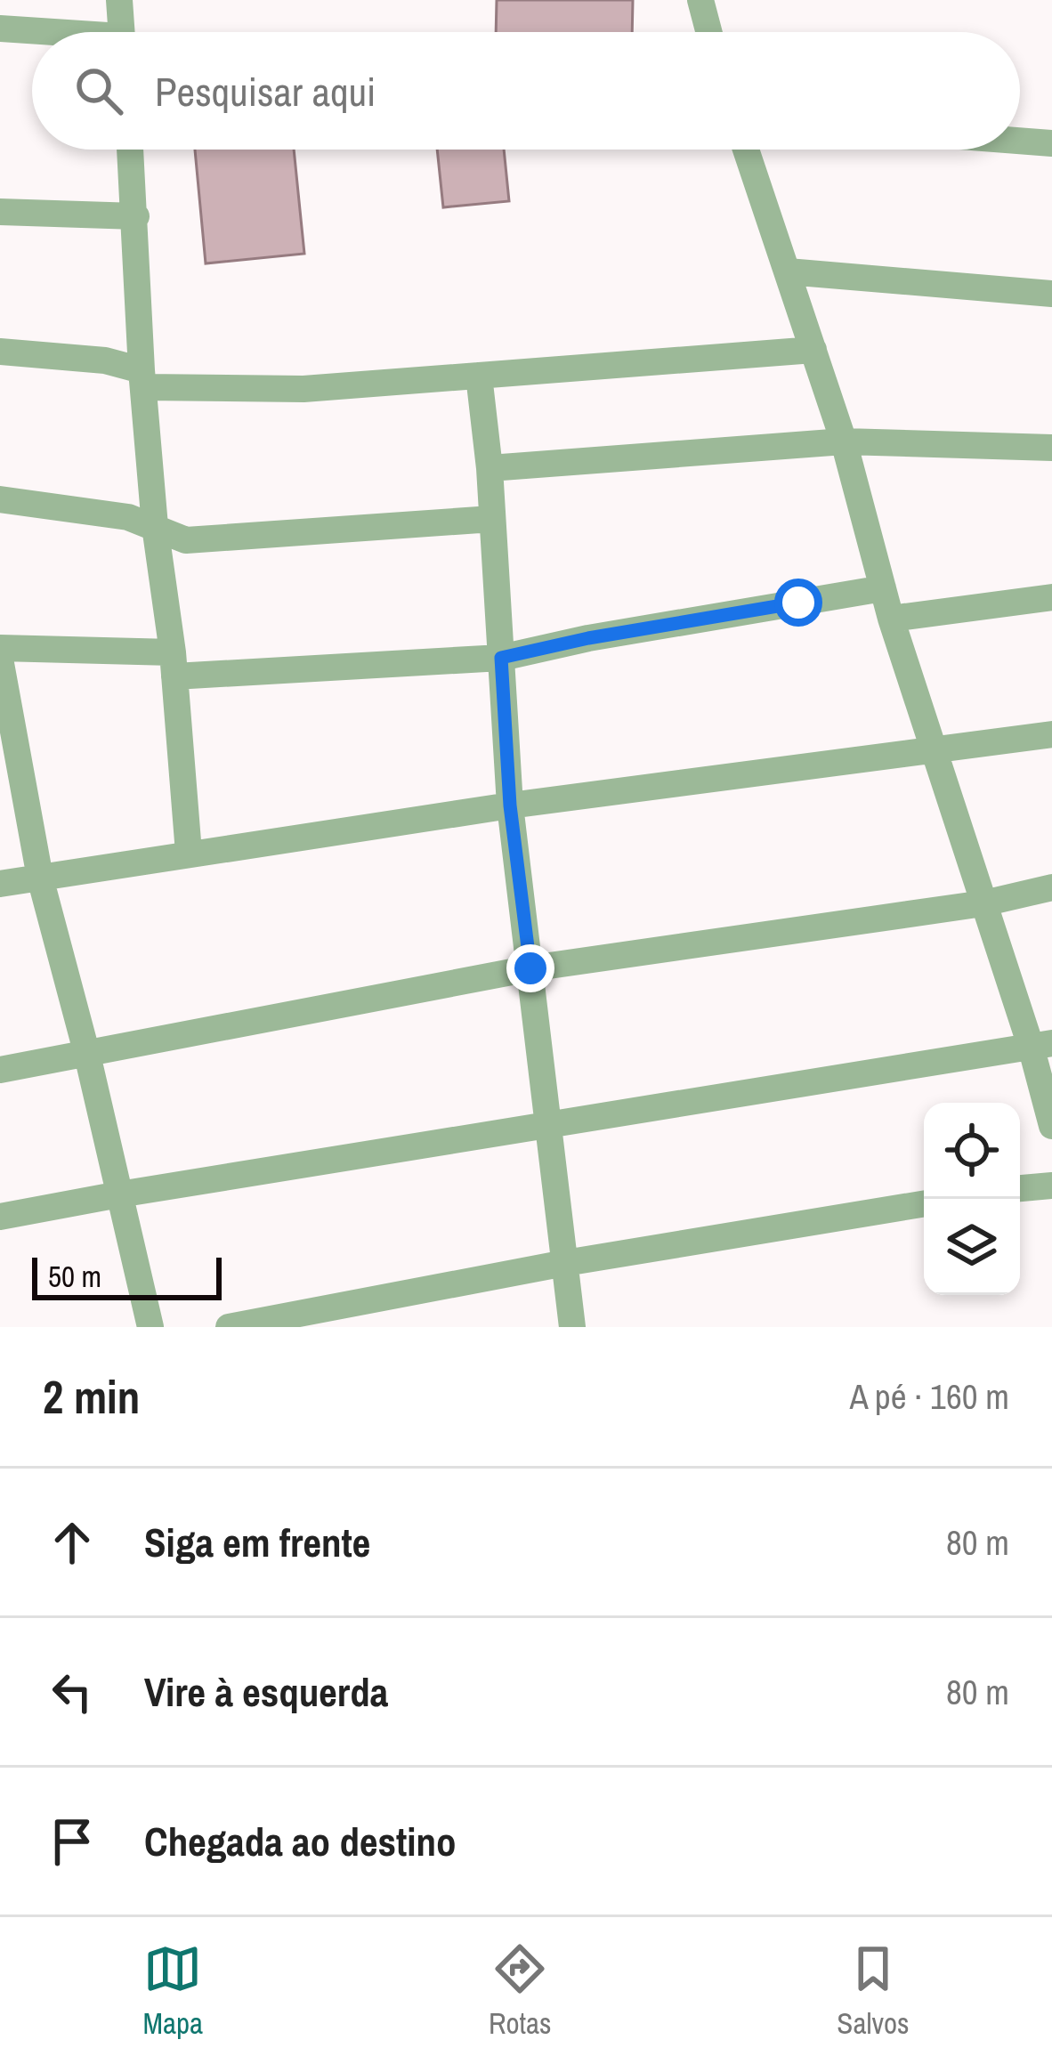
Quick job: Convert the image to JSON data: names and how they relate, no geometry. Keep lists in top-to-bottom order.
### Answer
{
  "scale_bar": "50 m",
  "page": {
    "search": "Pesquisar aqui",
    "scale": "50 m",
    "heading": ["2 min", "A pé · 160 m"],
    "list": [
      ["Siga em frente", "80 m"],
      ["Vire à esquerda", "80 m"],
      "Chegada ao destino"
    ],
    "nav": ["Mapa", "Rotas", "Salvos"]
  }
}
